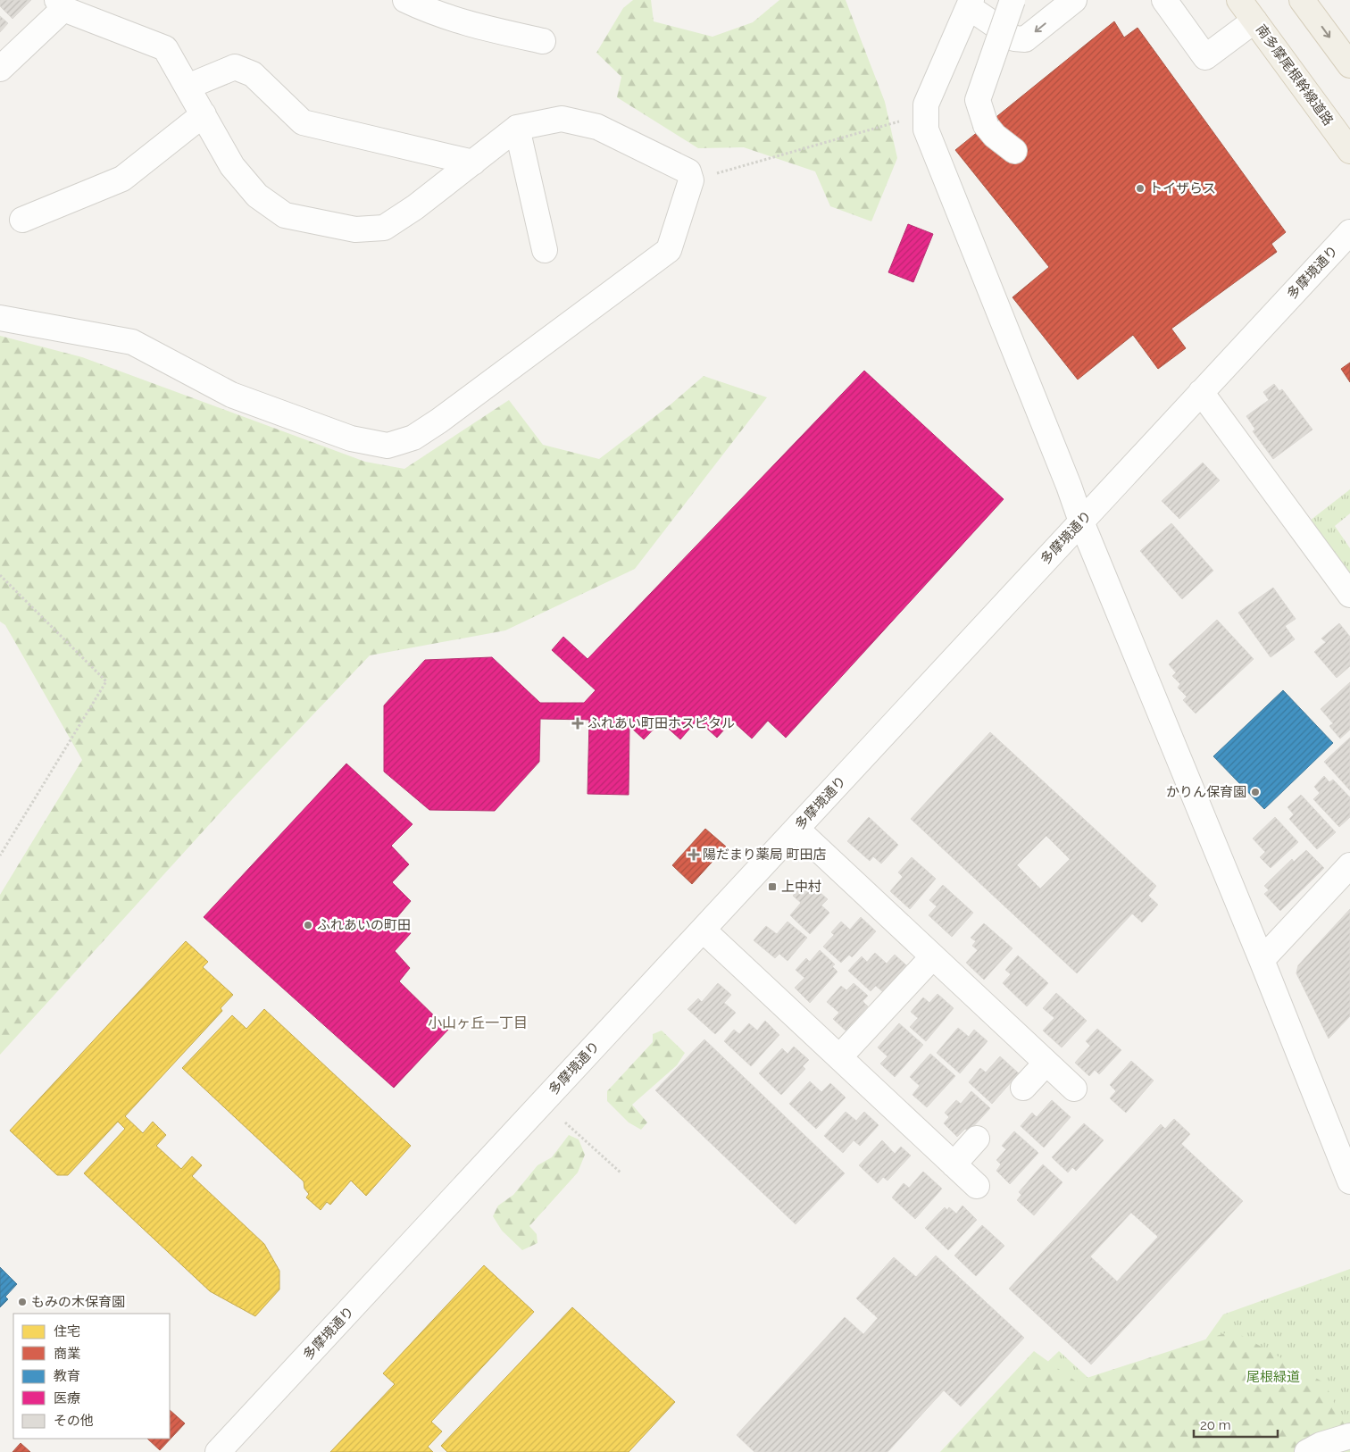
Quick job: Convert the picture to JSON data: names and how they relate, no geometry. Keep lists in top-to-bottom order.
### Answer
{
  "streets": {
    "main road": ["南多摩尾根幹線道路"],
    "street": ["多摩境通り"]
  },
  "districts": ["小山ヶ丘一丁目"],
  "parks": ["尾根緑道"],
  "places": {
    "other": [
      "トイザらス",
      "かりん保育園",
      "ふれあいの町田",
      "もみの木保育園"
    ],
    "health": ["ふれあい町田ホスピタル", "陽だまり薬局 町田店"],
    "transit": ["上中村"]
  },
  "legend": [
    "住宅",
    "商業",
    "教育",
    "医療",
    "その他"
  ],
  "scale_bar": "20 m"
}
